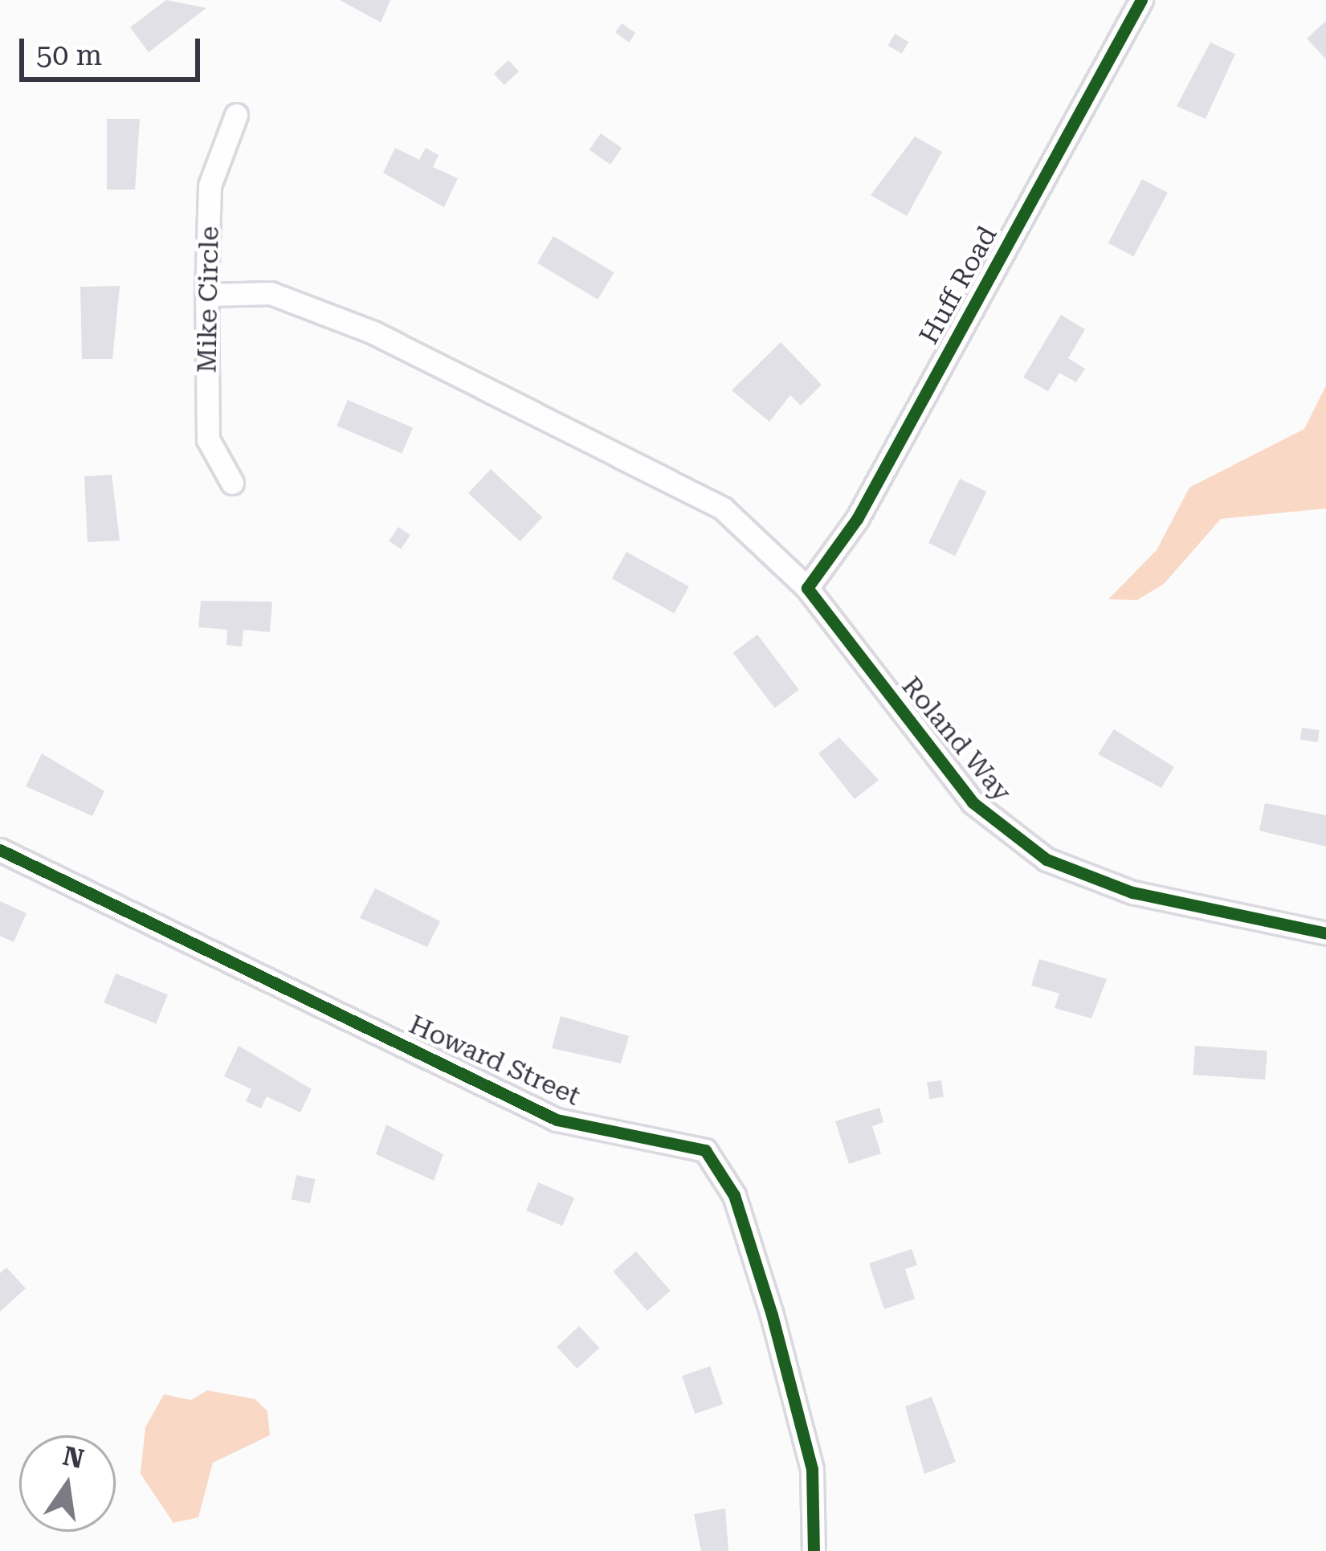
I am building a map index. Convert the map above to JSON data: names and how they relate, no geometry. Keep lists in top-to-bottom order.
{
  "streets": {
    "street": [
      "Huff Road",
      "Mike Circle",
      "Roland Way",
      "Howard Street"
    ]
  },
  "crossings": [
    ["Huff Road", "Roland Way"],
    ["Mike Circle", "Roland Way"]
  ],
  "scale_bar": "50 m",
  "north": "top"
}
